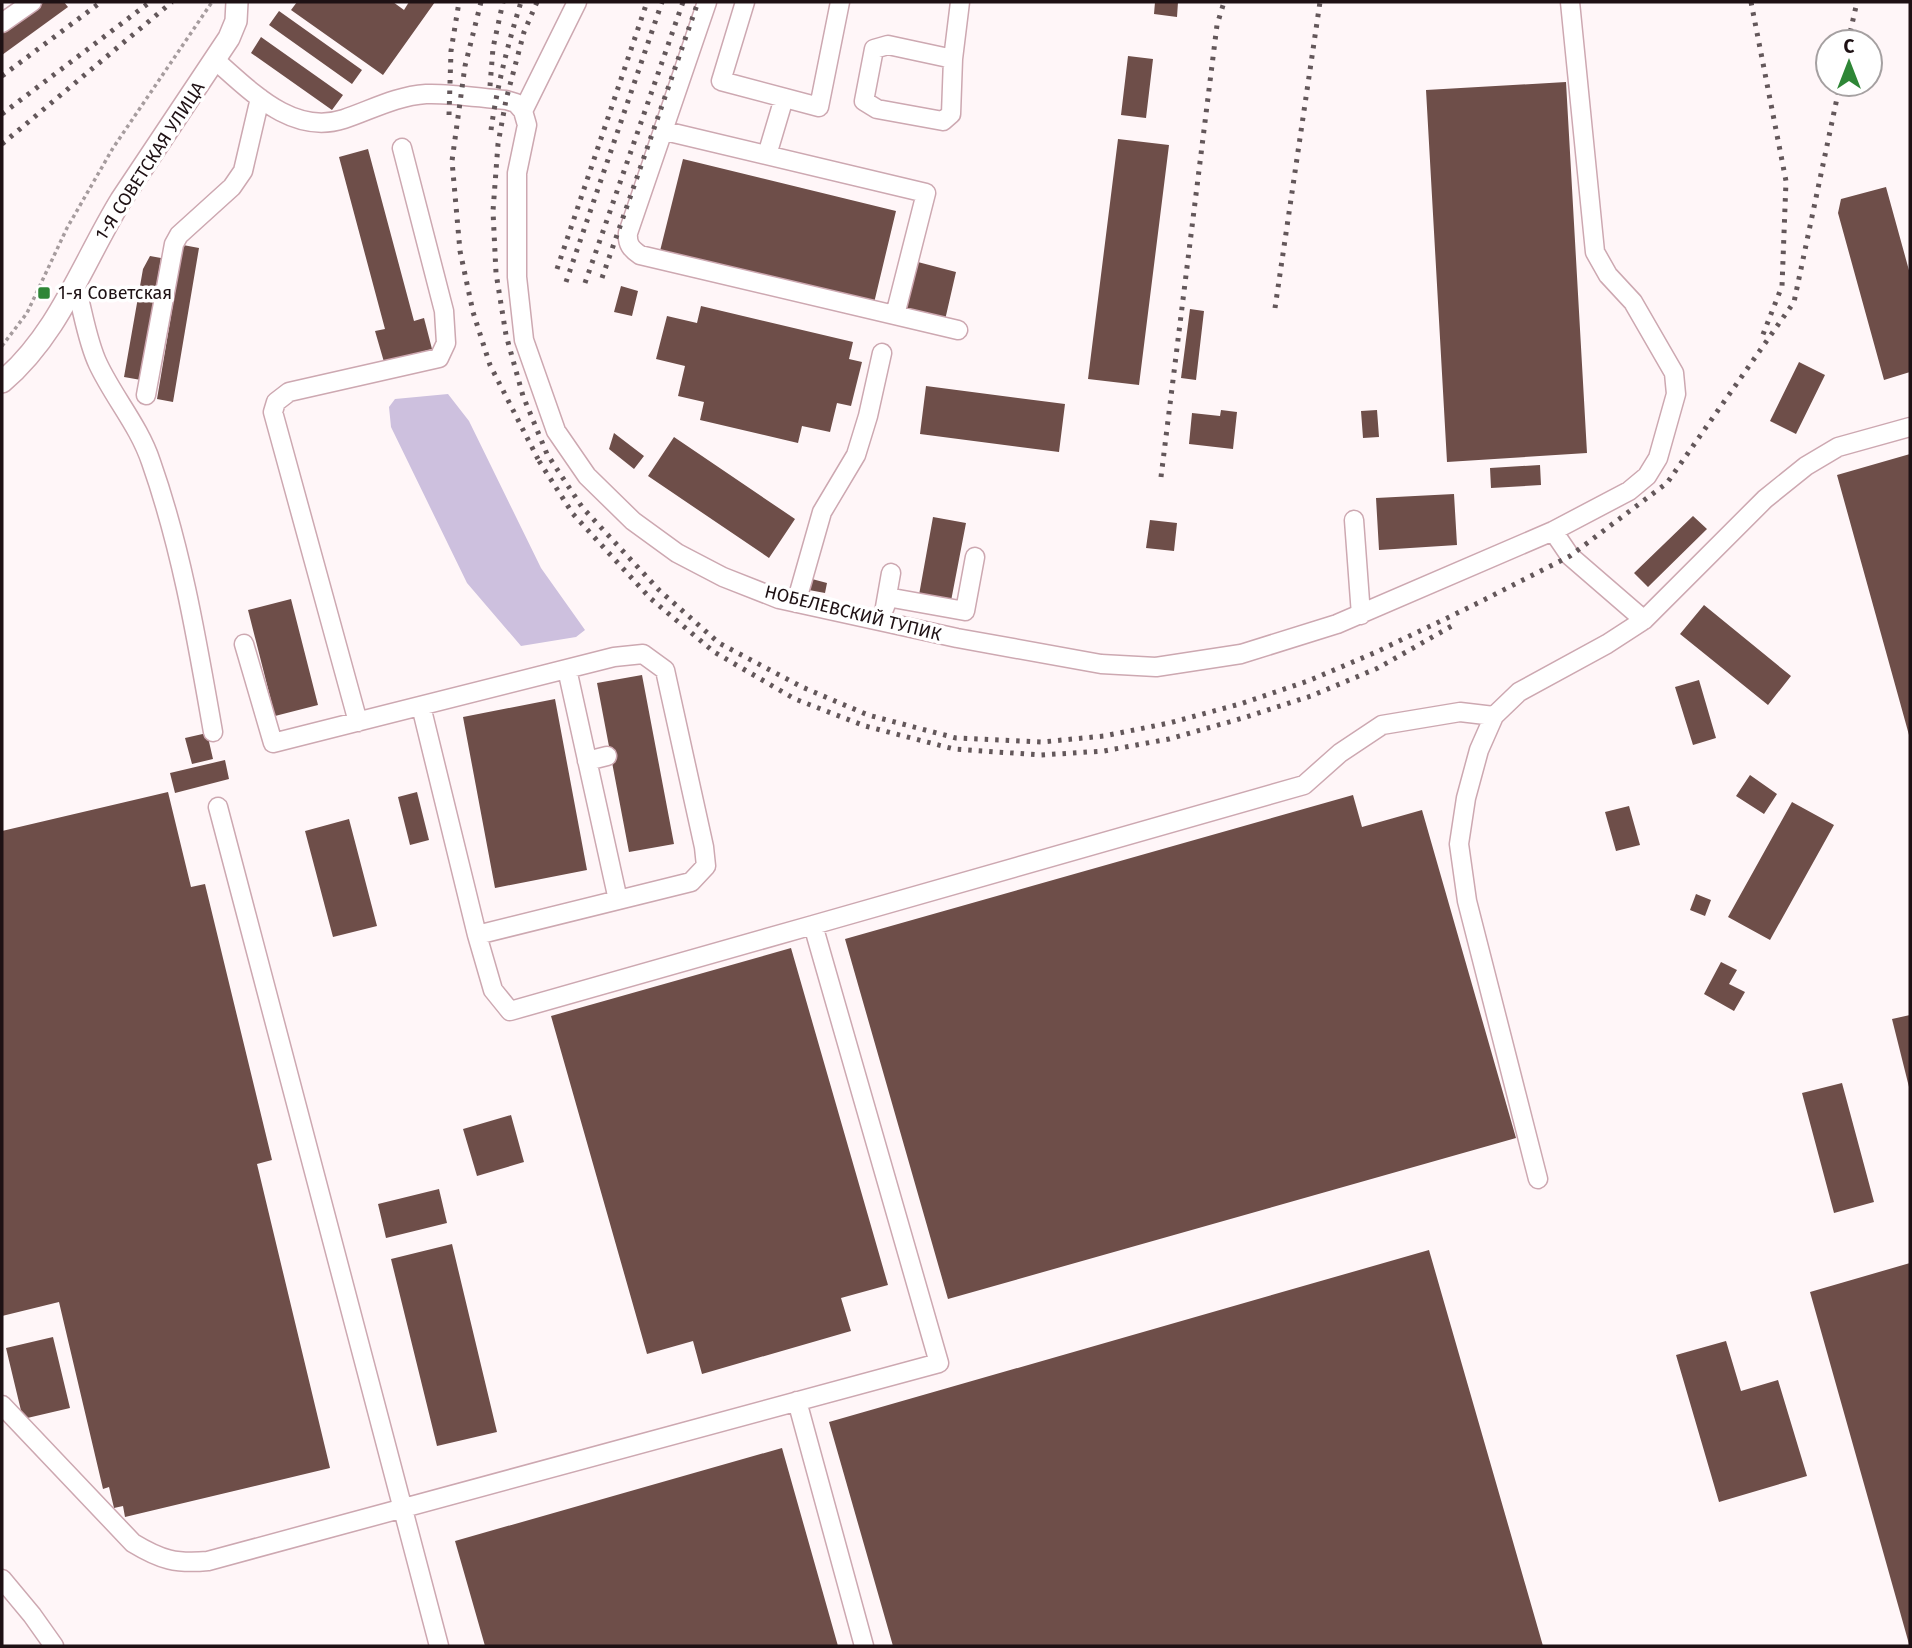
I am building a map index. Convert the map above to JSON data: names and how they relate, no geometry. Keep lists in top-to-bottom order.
{
  "streets": {
    "main road": ["1-Я СОВЕТСКАЯ УЛИЦА"],
    "street": ["НОБЕЛЕВСКИЙ ТУПИК"]
  },
  "places": {
    "transit": ["1-я Советская"]
  },
  "north": "top"
}
